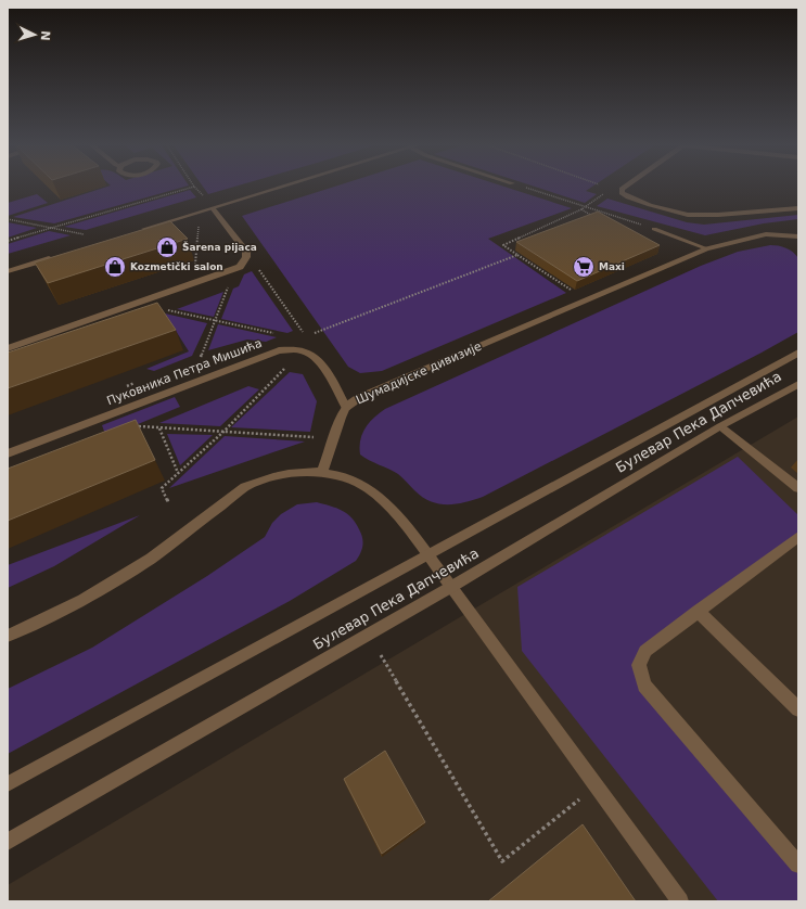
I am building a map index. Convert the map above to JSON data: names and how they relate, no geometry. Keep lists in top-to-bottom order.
{
  "streets": {
    "street": ["Пуковника Петра Мишића", "Шумадијске дивизије", "Булевар Пека Дапчевића"]
  },
  "crossings": [
    ["Пуковника Петра Мишића", "Шумадијске дивизије"]
  ],
  "places": {
    "shop": ["Šarena pijaca", "Kozmetički salon"],
    "supermarket": ["Maxi"]
  },
  "north": "right"
}
